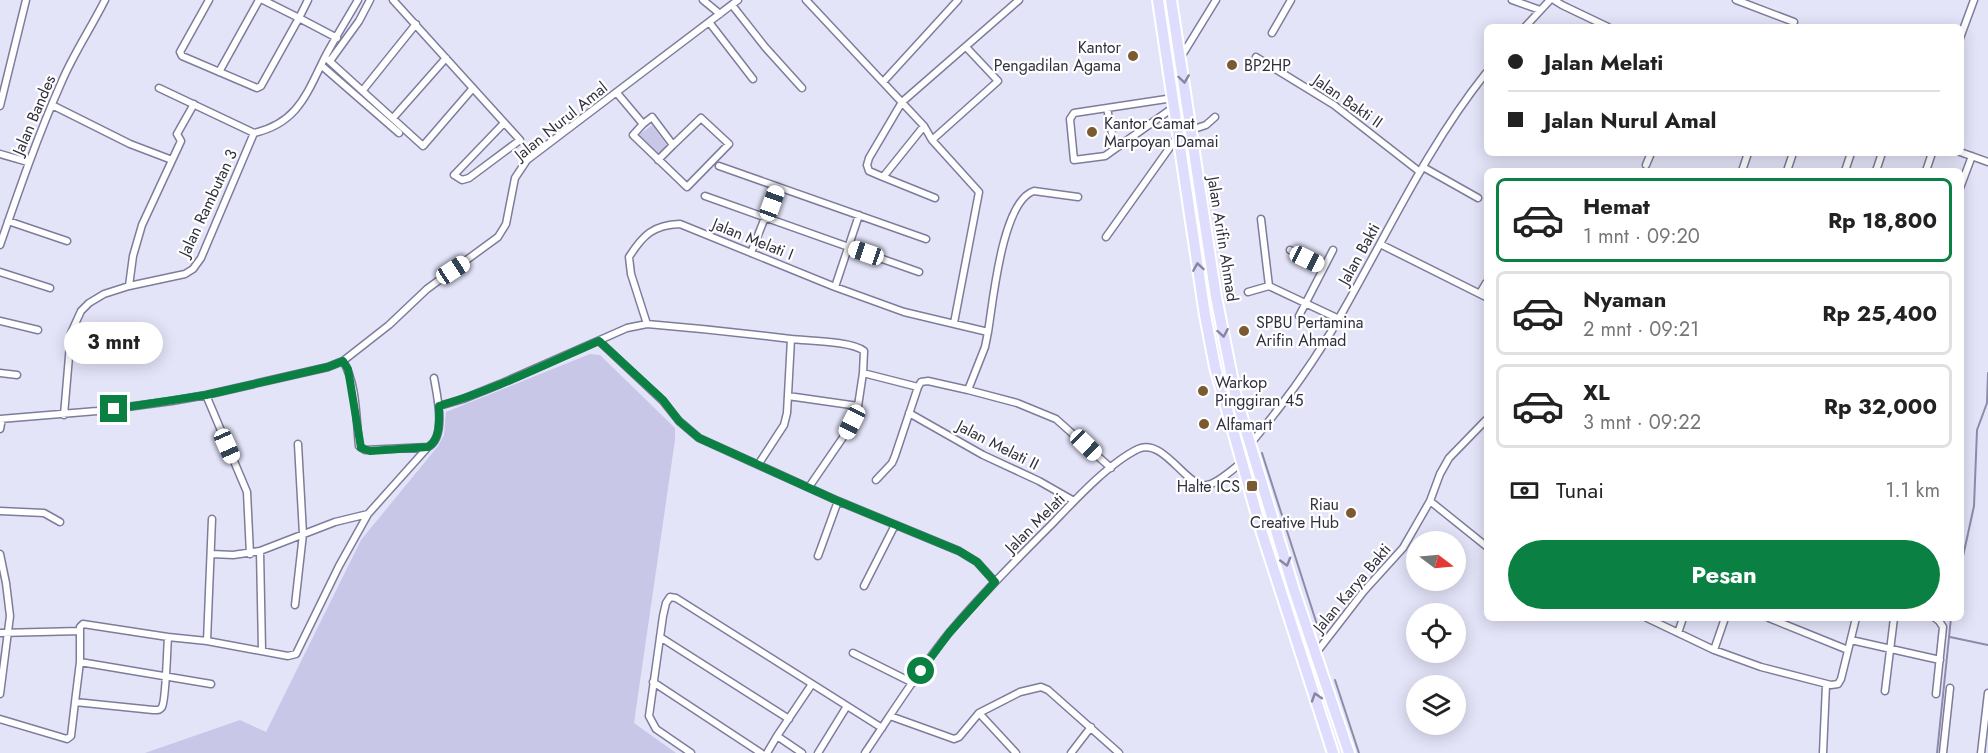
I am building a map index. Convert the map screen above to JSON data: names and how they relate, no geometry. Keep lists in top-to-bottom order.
{
  "streets": {
    "main road": ["Jalan Arifin Ahmad"],
    "street": [
      "Jalan Bakti II",
      "Jalan Bandes",
      "Jalan Nurul Amal",
      "Jalan Rambutan 3",
      "Jalan Melati I",
      "Jalan Bakti",
      "Jalan Melati II",
      "Jalan Melati",
      "Jalan Karya Bakti"
    ]
  },
  "crossings": [
    ["Jalan Bakti II", "Jalan Bakti"],
    ["Jalan Nurul Amal", "Jalan Rambutan 3"],
    ["Jalan Arifin Ahmad", "Jalan Bakti"],
    ["Jalan Arifin Ahmad", "Jalan Melati"],
    ["Jalan Arifin Ahmad", "Jalan Karya Bakti"],
    ["Jalan Melati II", "Jalan Melati"]
  ],
  "places": {
    "other": [
      "Kantor Pengadilan Agama",
      "BP2HP",
      "Kantor Camat Marpoyan Damai",
      "SPBU Pertamina Arifin Ahmad",
      "Warkop Pinggiran 45",
      "Alfamart",
      "Riau Creative Hub"
    ],
    "transit": ["Halte ICS"]
  },
  "north": "right",
  "page": {
    "banner": ["Jalan Melati", "Jalan Nurul Amal"],
    "list": [
      {
        "name": "Hemat",
        "note": "1 mnt · 09:20",
        "value": "Rp 18,800"
      },
      {
        "name": "Nyaman",
        "note": "2 mnt · 09:21",
        "value": "Rp 25,400"
      },
      {
        "name": "XL",
        "note": "3 mnt · 09:22",
        "value": "Rp 32,000"
      }
    ],
    "bubble": "3 mnt",
    "pay": ["Tunai", "1.1 km"],
    "buttons": "Pesan"
  }
}
